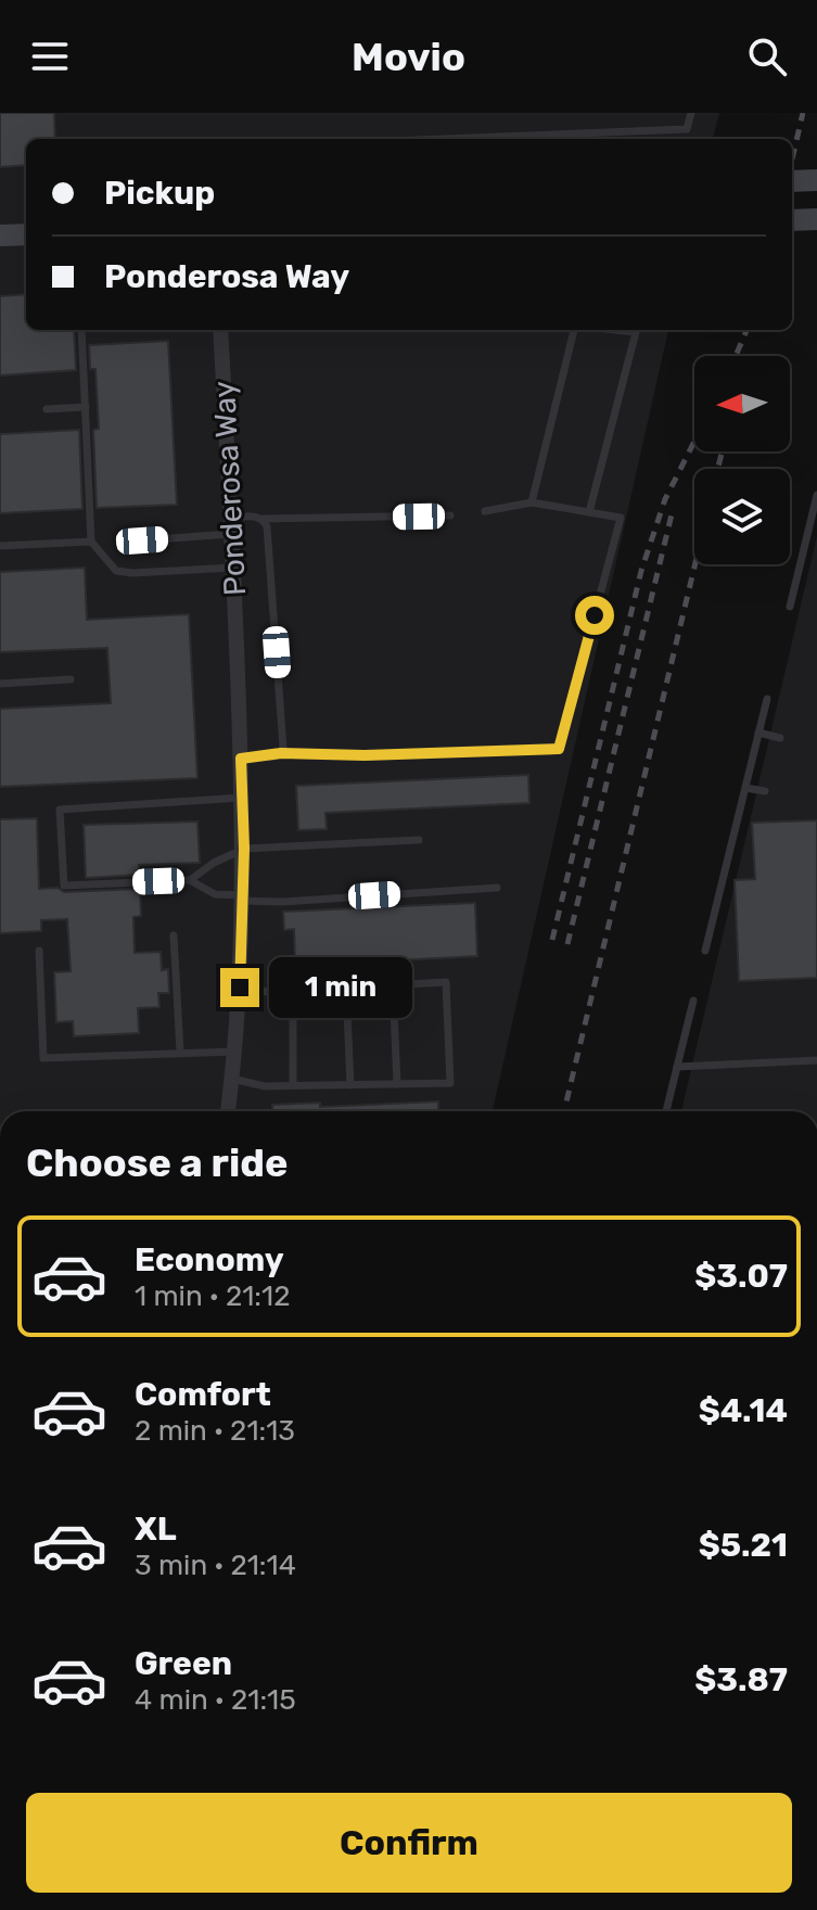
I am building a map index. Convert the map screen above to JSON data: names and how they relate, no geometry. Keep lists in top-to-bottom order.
{
  "streets": {
    "street": ["Ponderosa Way"]
  },
  "north": "left",
  "page": {
    "header": "Movio",
    "banner": ["Pickup", "Ponderosa Way"],
    "bubble": "1 min",
    "heading": "Choose a ride",
    "list": [
      {
        "name": "Economy",
        "note": "1 min · 21:12",
        "value": "$3.07"
      },
      {
        "name": "Comfort",
        "note": "2 min · 21:13",
        "value": "$4.14"
      },
      {
        "name": "XL",
        "note": "3 min · 21:14",
        "value": "$5.21"
      },
      {
        "name": "Green",
        "note": "4 min · 21:15",
        "value": "$3.87"
      }
    ],
    "buttons": "Confirm"
  }
}
